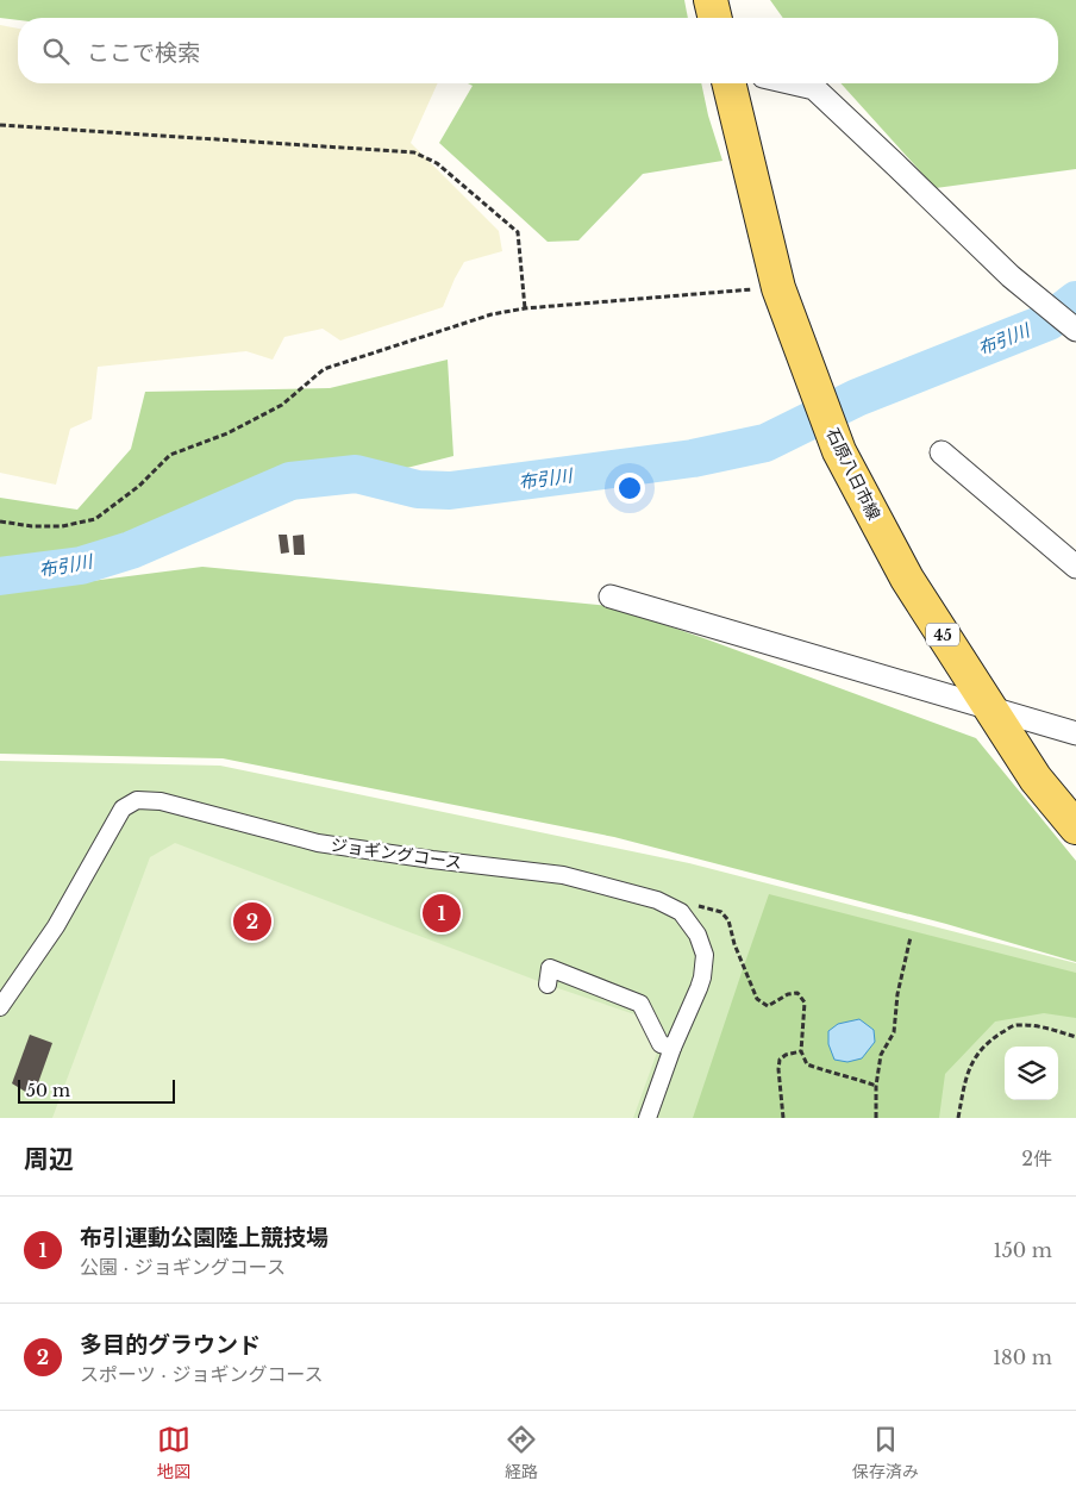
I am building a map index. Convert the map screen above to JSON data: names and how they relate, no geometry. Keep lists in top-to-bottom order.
{
  "streets": {
    "main road": ["石原八日市線", "45"],
    "street": ["ジョギングコース"]
  },
  "water": ["布引川"],
  "scale_bar": "50 m",
  "page": {
    "search": "ここで検索",
    "pins": ["1", "2"],
    "scale": "50 m",
    "heading": ["周辺", "2件"],
    "list": [
      {
        "mark": "1",
        "name": "布引運動公園陸上競技場",
        "note": "公園 · ジョギングコース",
        "value": "150 m"
      },
      {
        "mark": "2",
        "name": "多目的グラウンド",
        "note": "スポーツ · ジョギングコース",
        "value": "180 m"
      }
    ],
    "nav": ["地図", "経路", "保存済み"]
  }
}
